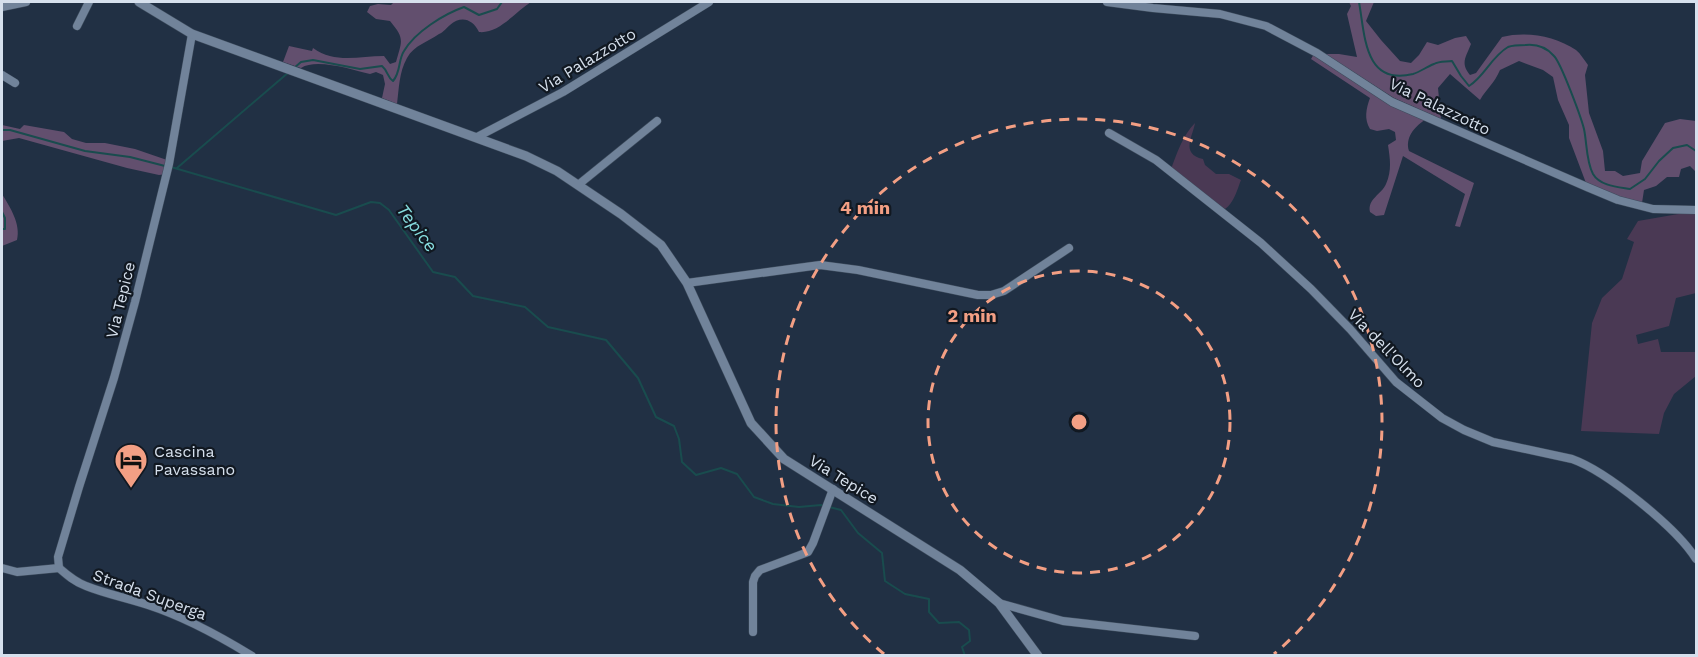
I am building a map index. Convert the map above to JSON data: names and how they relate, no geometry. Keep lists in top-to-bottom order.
{
  "streets": {
    "street": [
      "Via Palazzotto",
      "Via Tepice",
      "Via dell'Olmo",
      "Strada Superga"
    ]
  },
  "crossings": [
    ["Via Palazzotto", "Via Tepice"],
    ["Via Tepice", "Strada Superga"]
  ],
  "water": ["Tepice"],
  "places": {
    "hotel": ["Cascina Pavassano"]
  },
  "rings": ["4 min", "2 min"]
}
